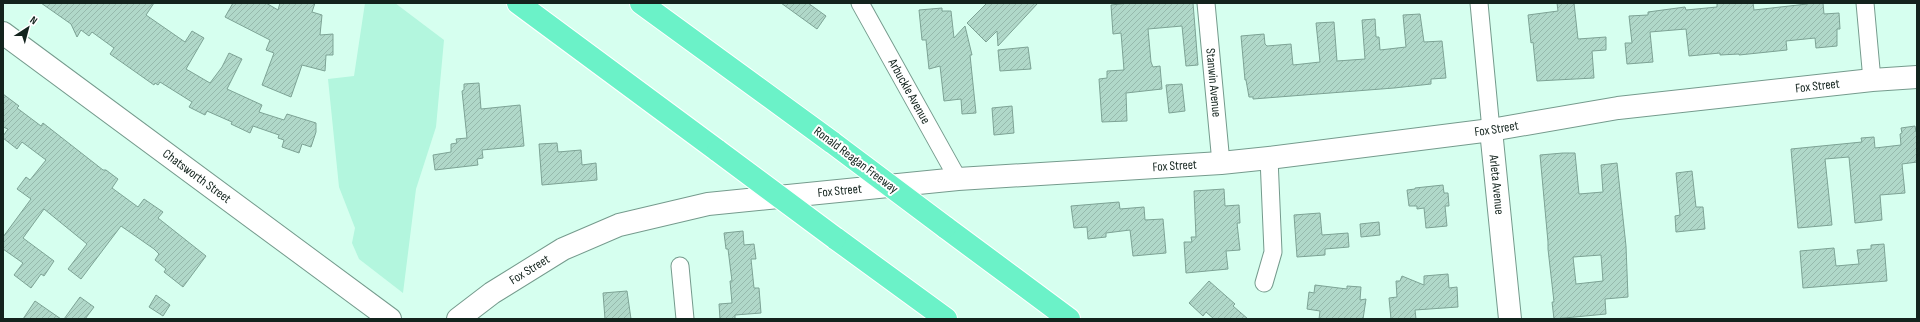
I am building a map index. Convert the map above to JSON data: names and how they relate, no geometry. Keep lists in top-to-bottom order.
{
  "streets": {
    "highway": ["Ronald Reagan Freeway"],
    "main road": ["Fox Street", "Chatsworth Street", "Arleta Avenue"],
    "street": ["Stanwin Avenue", "Arbuckle Avenue"]
  },
  "crossings": [
    ["Stanwin Avenue", "Fox Street"],
    ["Fox Street", "Arbuckle Avenue"],
    ["Fox Street", "Arleta Avenue"]
  ],
  "north": "top right"
}
